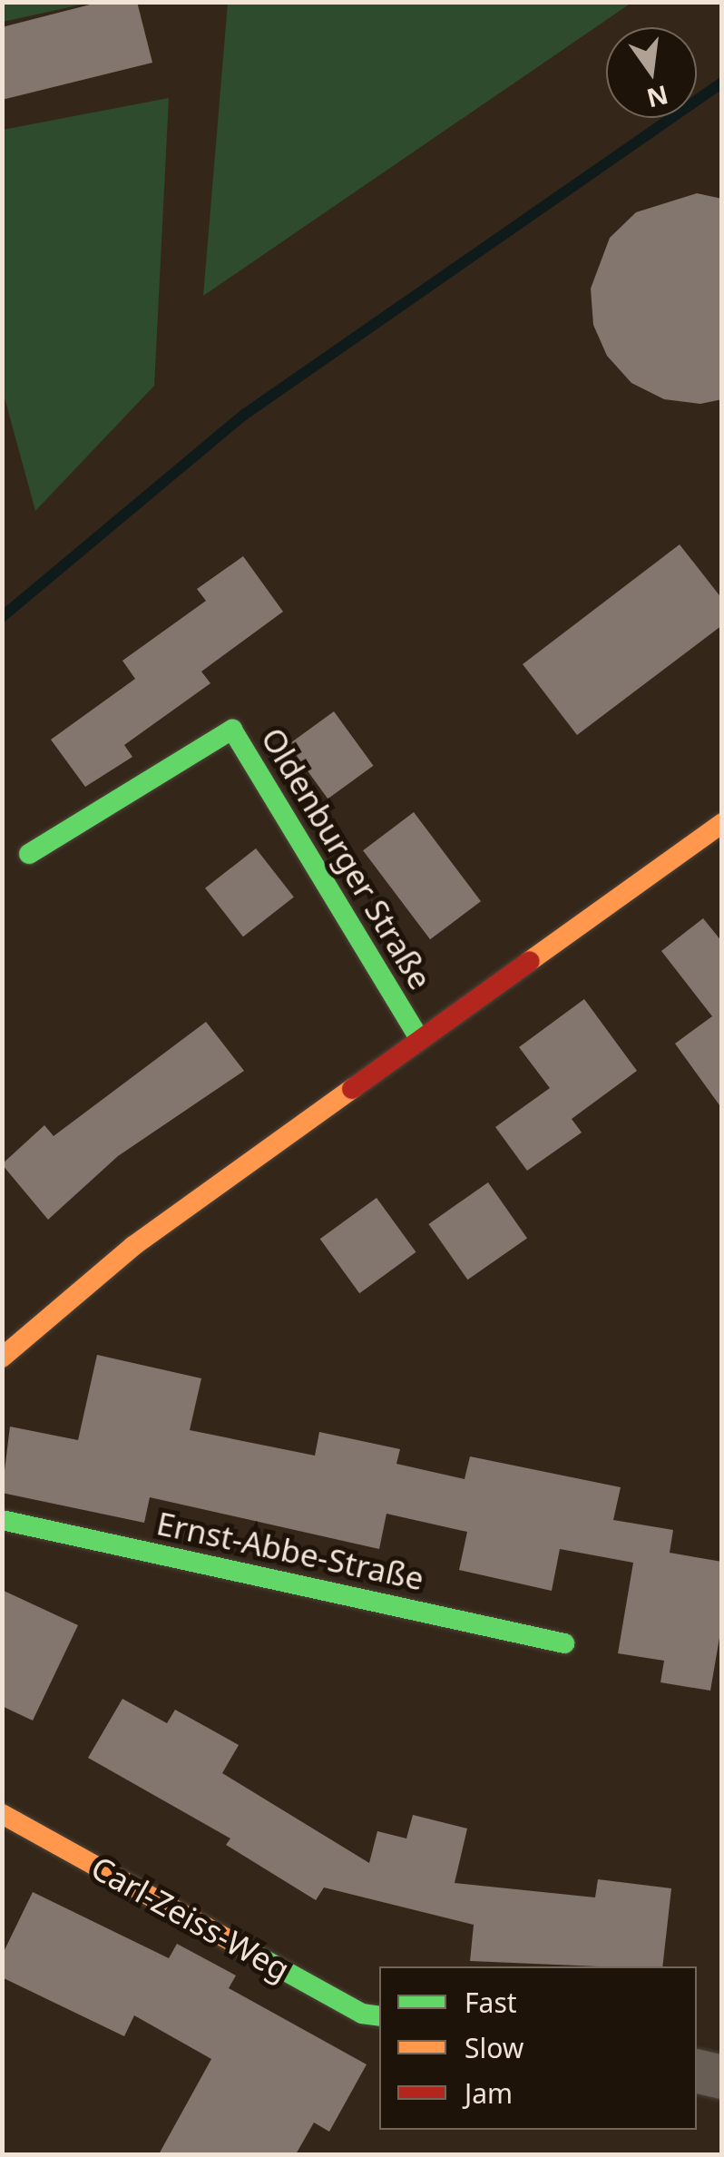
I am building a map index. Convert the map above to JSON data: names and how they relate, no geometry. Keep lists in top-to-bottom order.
{
  "streets": {
    "street": ["Oldenburger Straße", "Ernst-Abbe-Straße", "Carl-Zeiss-Weg"]
  },
  "legend": ["Fast", "Slow", "Jam"],
  "north": "bottom"
}
